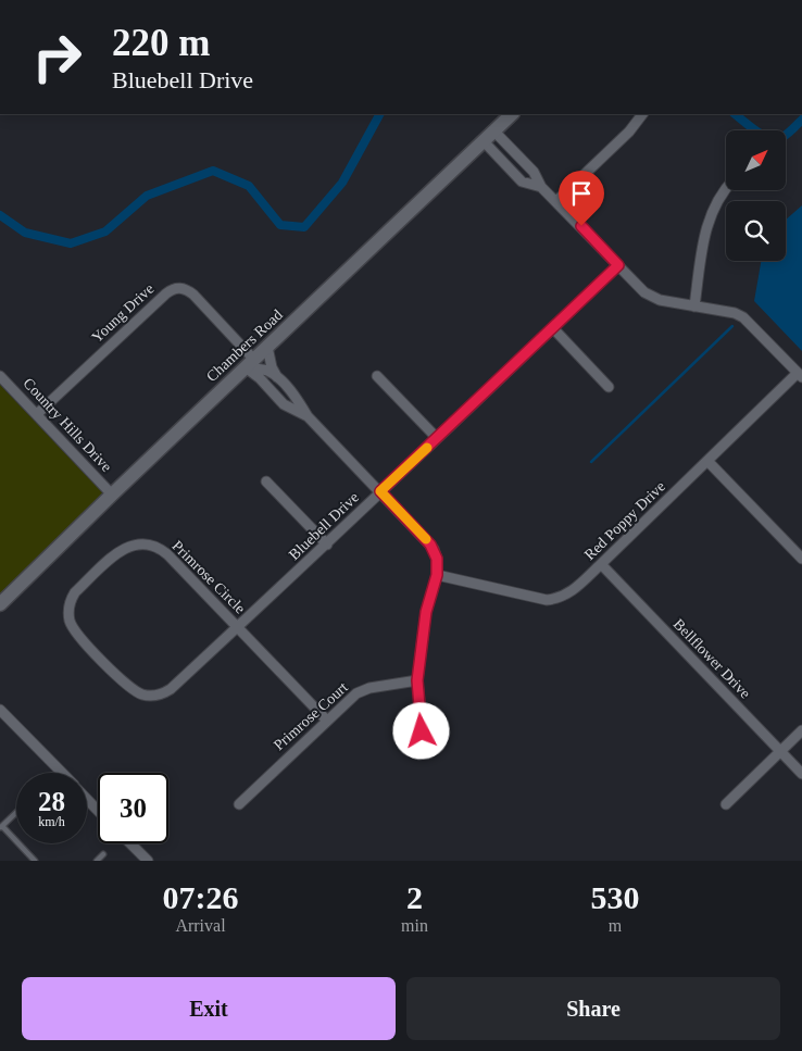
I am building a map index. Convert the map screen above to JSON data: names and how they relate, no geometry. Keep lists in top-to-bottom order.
{
  "streets": {
    "street": [
      "Young Drive",
      "Chambers Road",
      "Country Hills Drive",
      "Red Poppy Drive",
      "Bluebell Drive",
      "Primrose Circle",
      "Bellflower Drive",
      "Primrose Court"
    ]
  },
  "crossings": [
    ["Young Drive", "Chambers Road"],
    ["Young Drive", "Country Hills Drive"],
    ["Chambers Road", "Country Hills Drive"],
    ["Red Poppy Drive", "Bellflower Drive"],
    ["Bluebell Drive", "Primrose Circle"],
    ["Primrose Circle", "Primrose Court"]
  ],
  "north": "top right",
  "page": {
    "turn": ["220 m", "Bluebell Drive"],
    "speed": "28 km/h",
    "limit": "30",
    "eta": [
      "07:26",
      "Arrival",
      "2",
      "min",
      "530",
      "m"
    ],
    "buttons": ["Exit", "Share"]
  }
}
